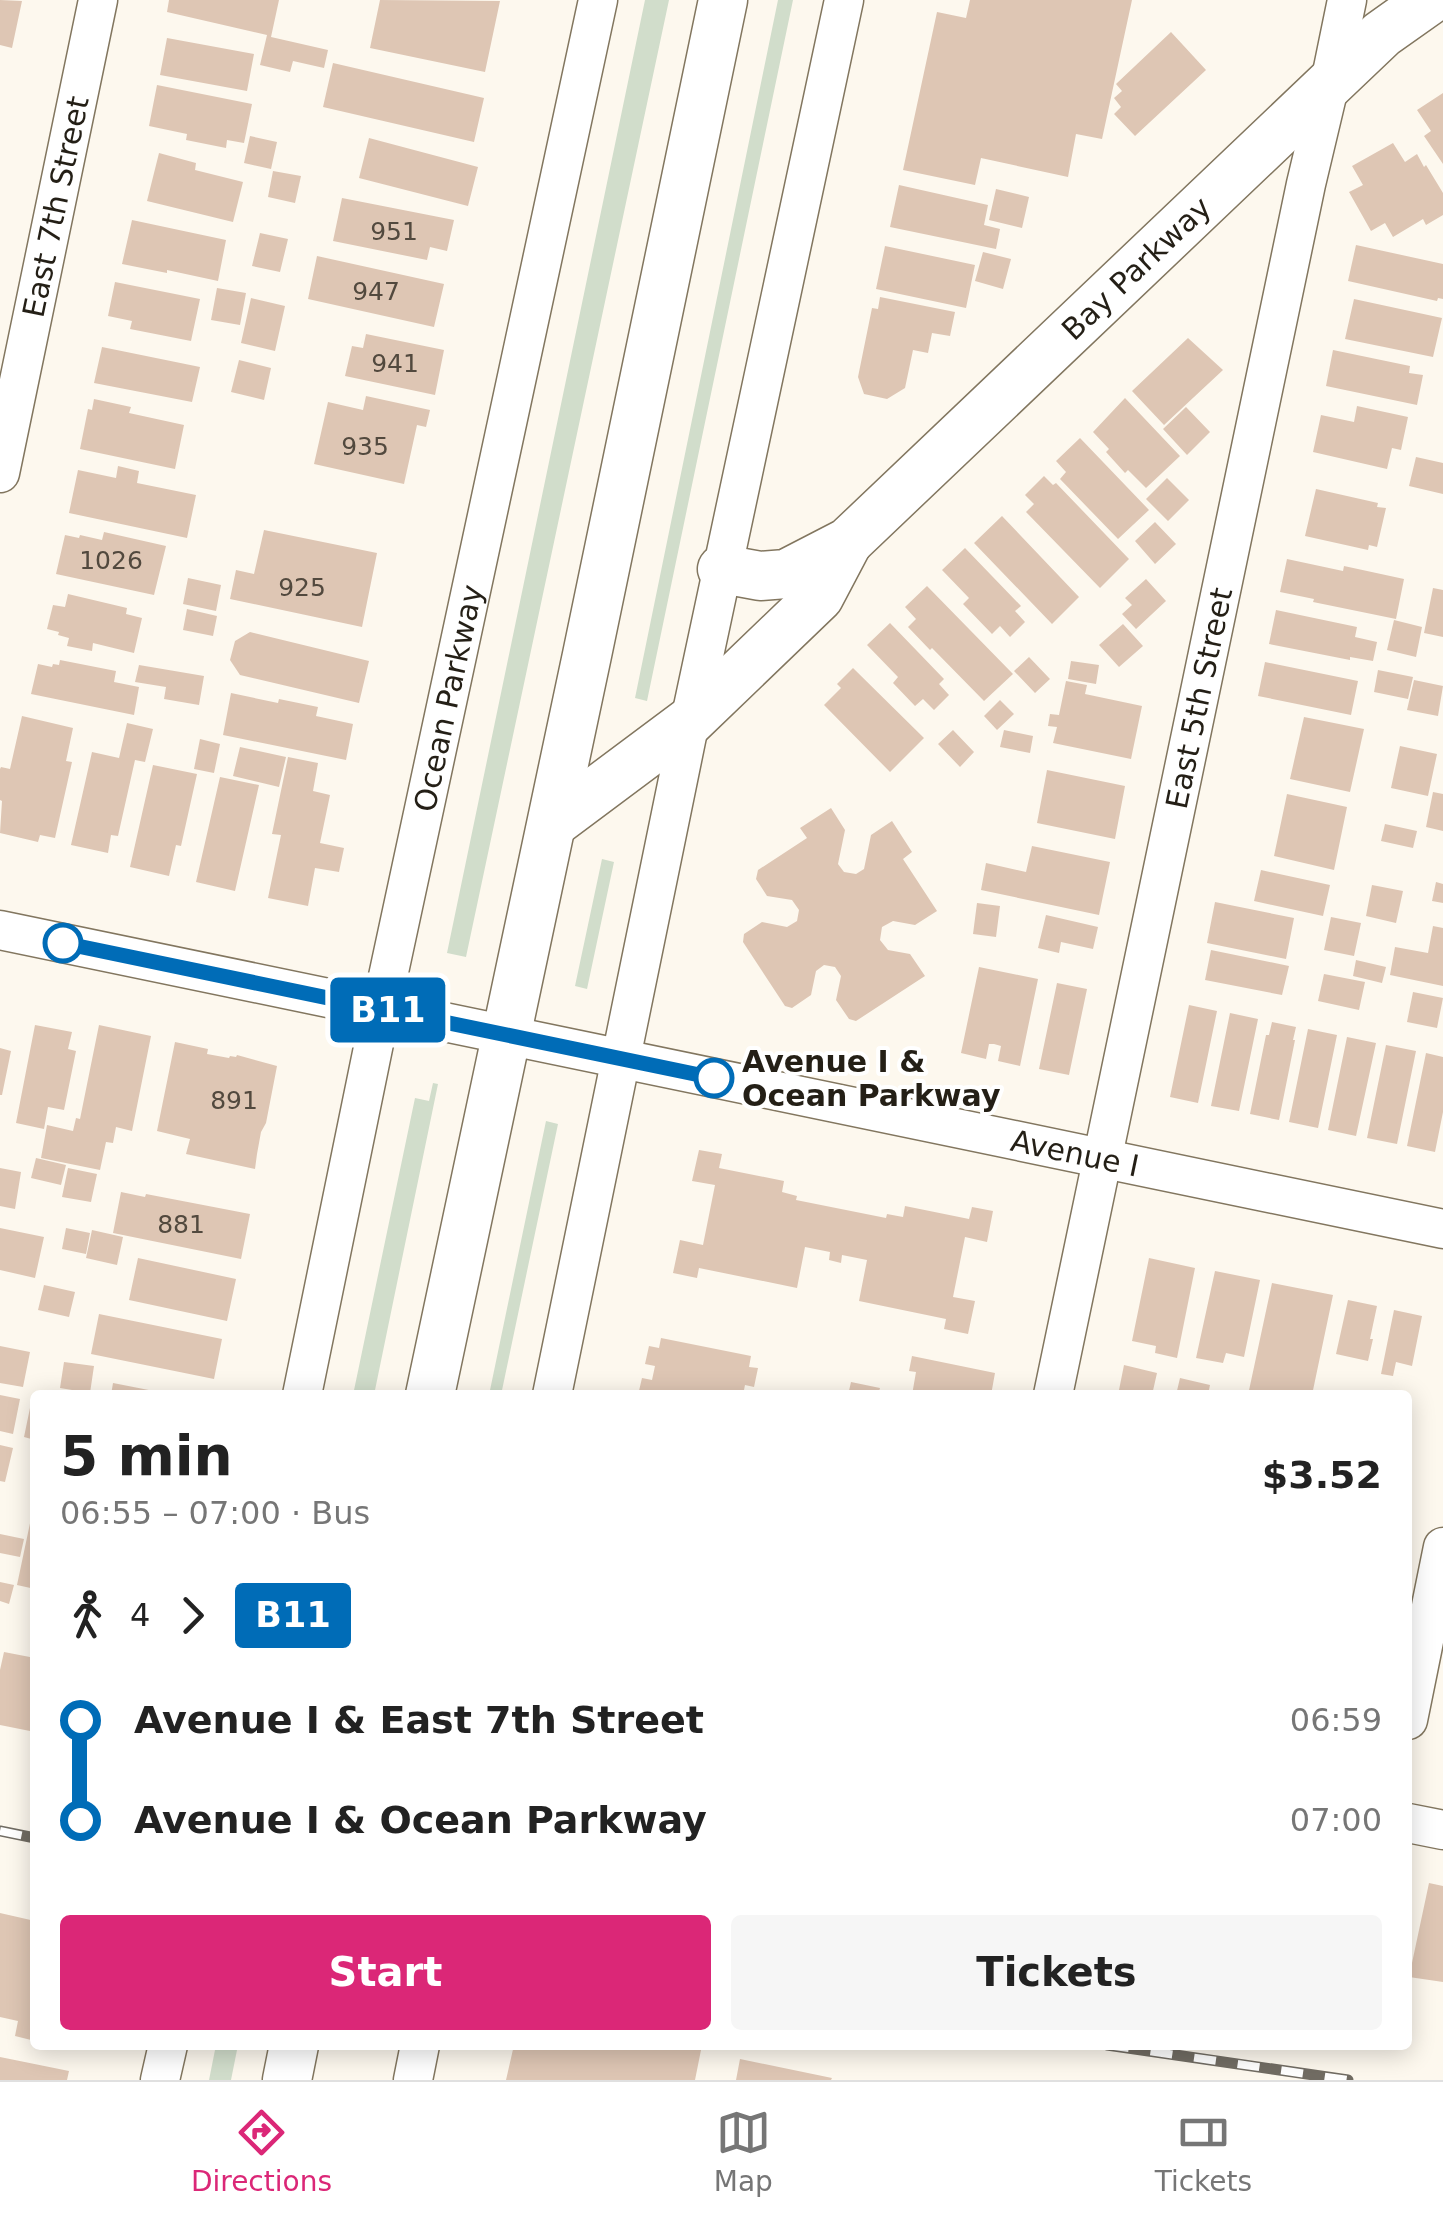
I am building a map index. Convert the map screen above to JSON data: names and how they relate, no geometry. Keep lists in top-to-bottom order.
{
  "streets": {
    "main road": ["Bay Parkway"],
    "street": [
      "East 7th Street",
      "Ocean Parkway",
      "East 5th Street",
      "Avenue I"
    ]
  },
  "crossings": [
    ["Bay Parkway", "East 5th Street"],
    ["Ocean Parkway", "Avenue I"],
    ["East 5th Street", "Avenue I"]
  ],
  "places": ["Avenue I & Ocean Parkway"],
  "lines": ["bus line B11"],
  "house_numbers": [
    "951",
    "947",
    "941",
    "935",
    "1026",
    "925",
    "891",
    "881"
  ],
  "page": {
    "on_map": "B11",
    "heading": ["5 min", "06:55 – 07:00 · Bus", "$3.52"],
    "legs": ["4", "B11"],
    "list": [
      {
        "name": "Avenue I & East 7th Street",
        "value": "06:59"
      },
      {
        "name": "Avenue I & Ocean Parkway",
        "value": "07:00"
      }
    ],
    "buttons": ["Start", "Tickets"],
    "tabs": ["Directions", "Map", "Tickets"]
  }
}
